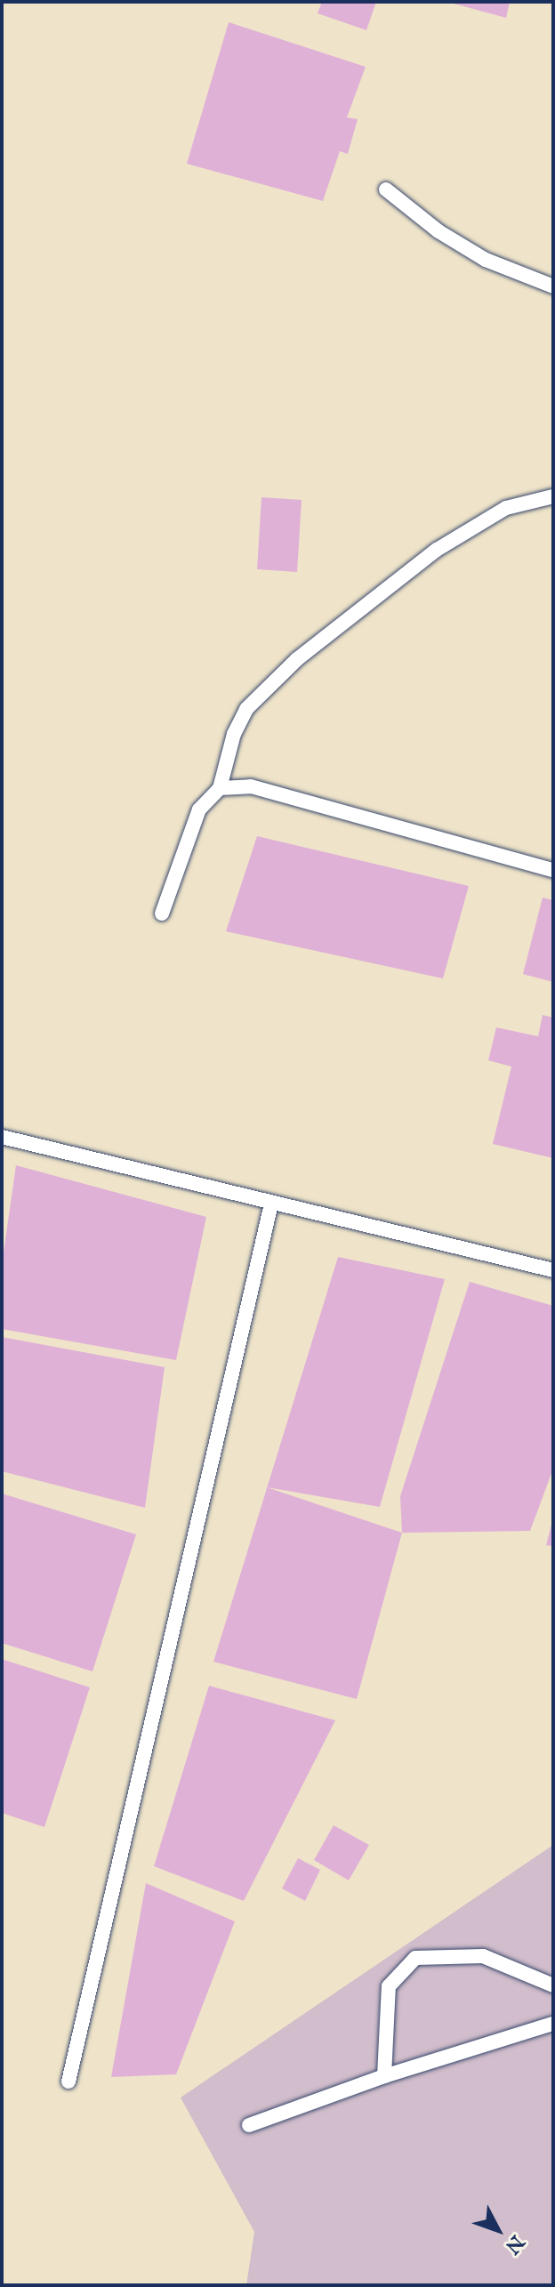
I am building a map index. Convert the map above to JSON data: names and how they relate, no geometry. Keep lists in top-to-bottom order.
{
  "north": "bottom right"
}
